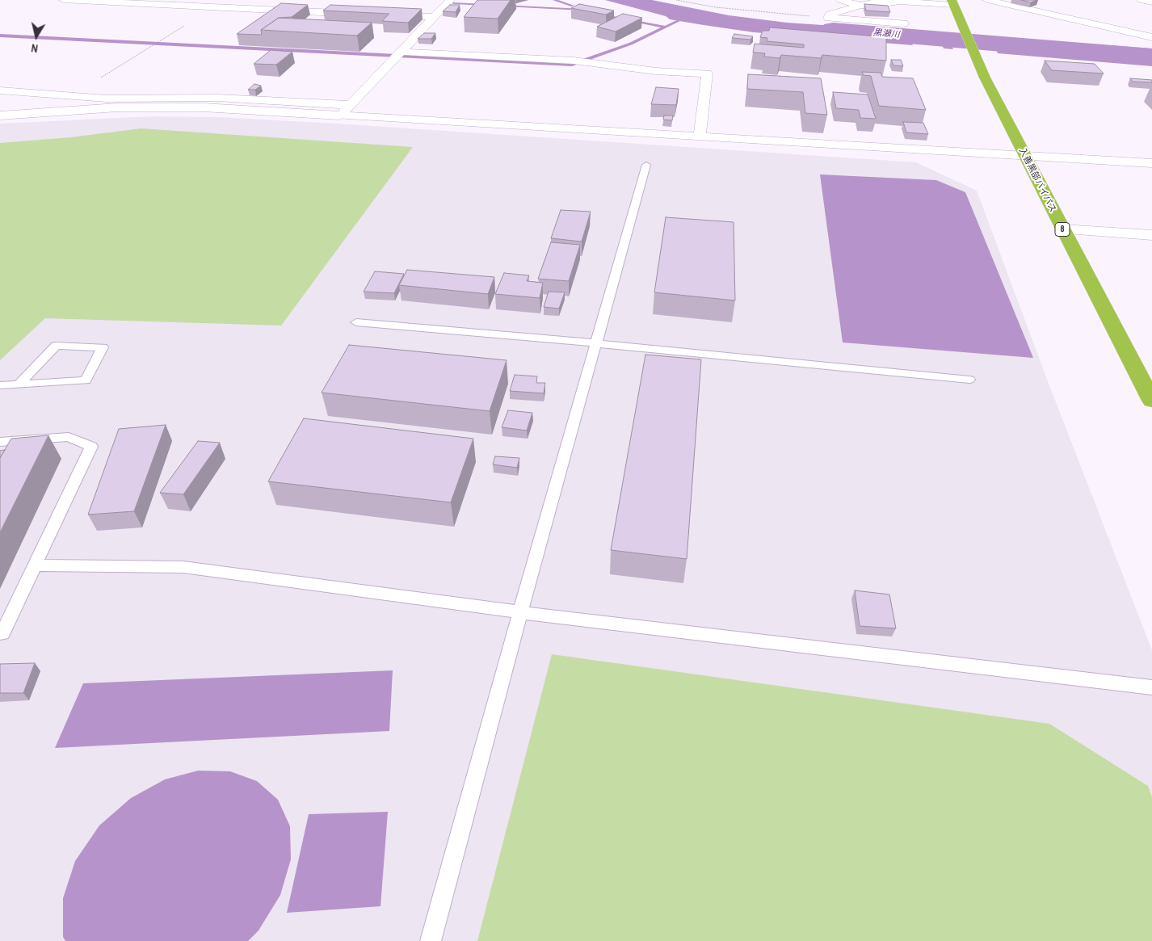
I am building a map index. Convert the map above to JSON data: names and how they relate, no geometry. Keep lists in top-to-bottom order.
{
  "streets": {
    "highway": ["入善黒部バイパス", "8"]
  },
  "water": ["黒瀬川"],
  "north": "bottom"
}
